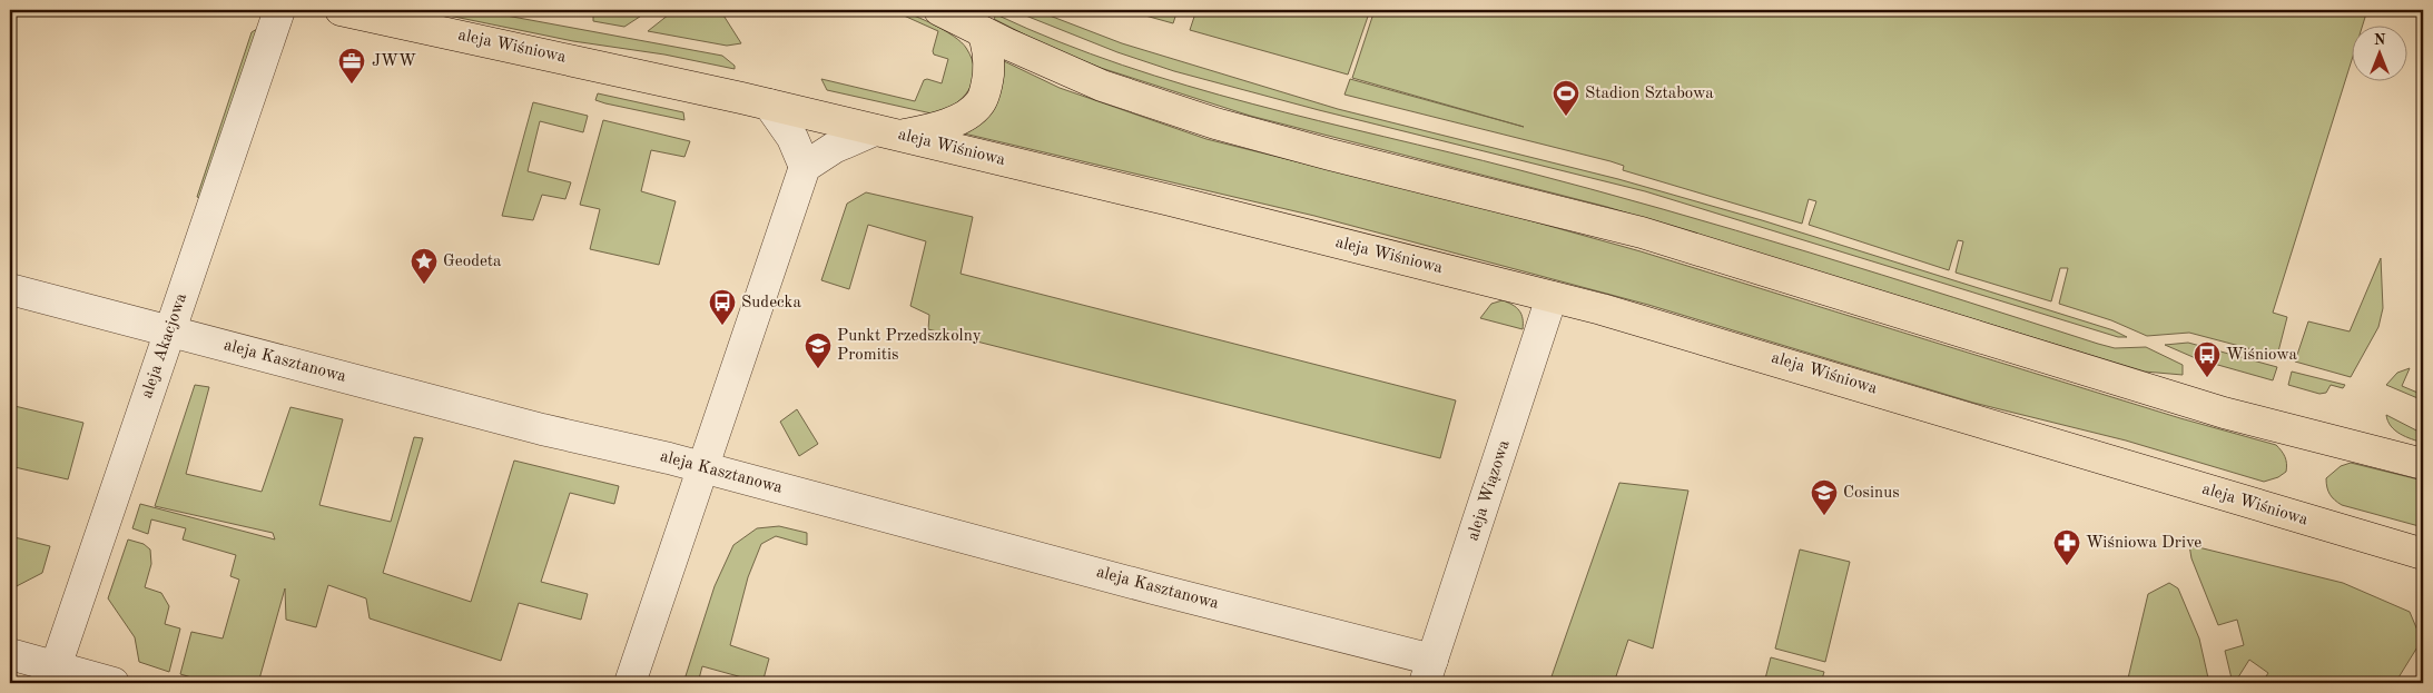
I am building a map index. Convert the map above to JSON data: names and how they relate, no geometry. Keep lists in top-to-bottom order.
{
  "streets": {
    "main road": ["aleja Wiśniowa"],
    "street": ["aleja Akacjowa", "aleja Kasztanowa", "aleja Wiązowa"]
  },
  "crossings": [
    ["aleja Wiśniowa", "aleja Wiązowa"],
    ["aleja Akacjowa", "aleja Kasztanowa"],
    ["aleja Kasztanowa", "aleja Wiązowa"]
  ],
  "places": {
    "office": ["JWW"],
    "sports": ["Stadion Sztabowa"],
    "place": ["Geodeta"],
    "bus stop": ["Sudecka", "Wiśniowa"],
    "school or university": ["Punkt Przedszkolny Promitis", "Cosinus"],
    "pharmacy": ["Wiśniowa Drive"]
  },
  "north": "top"
}
